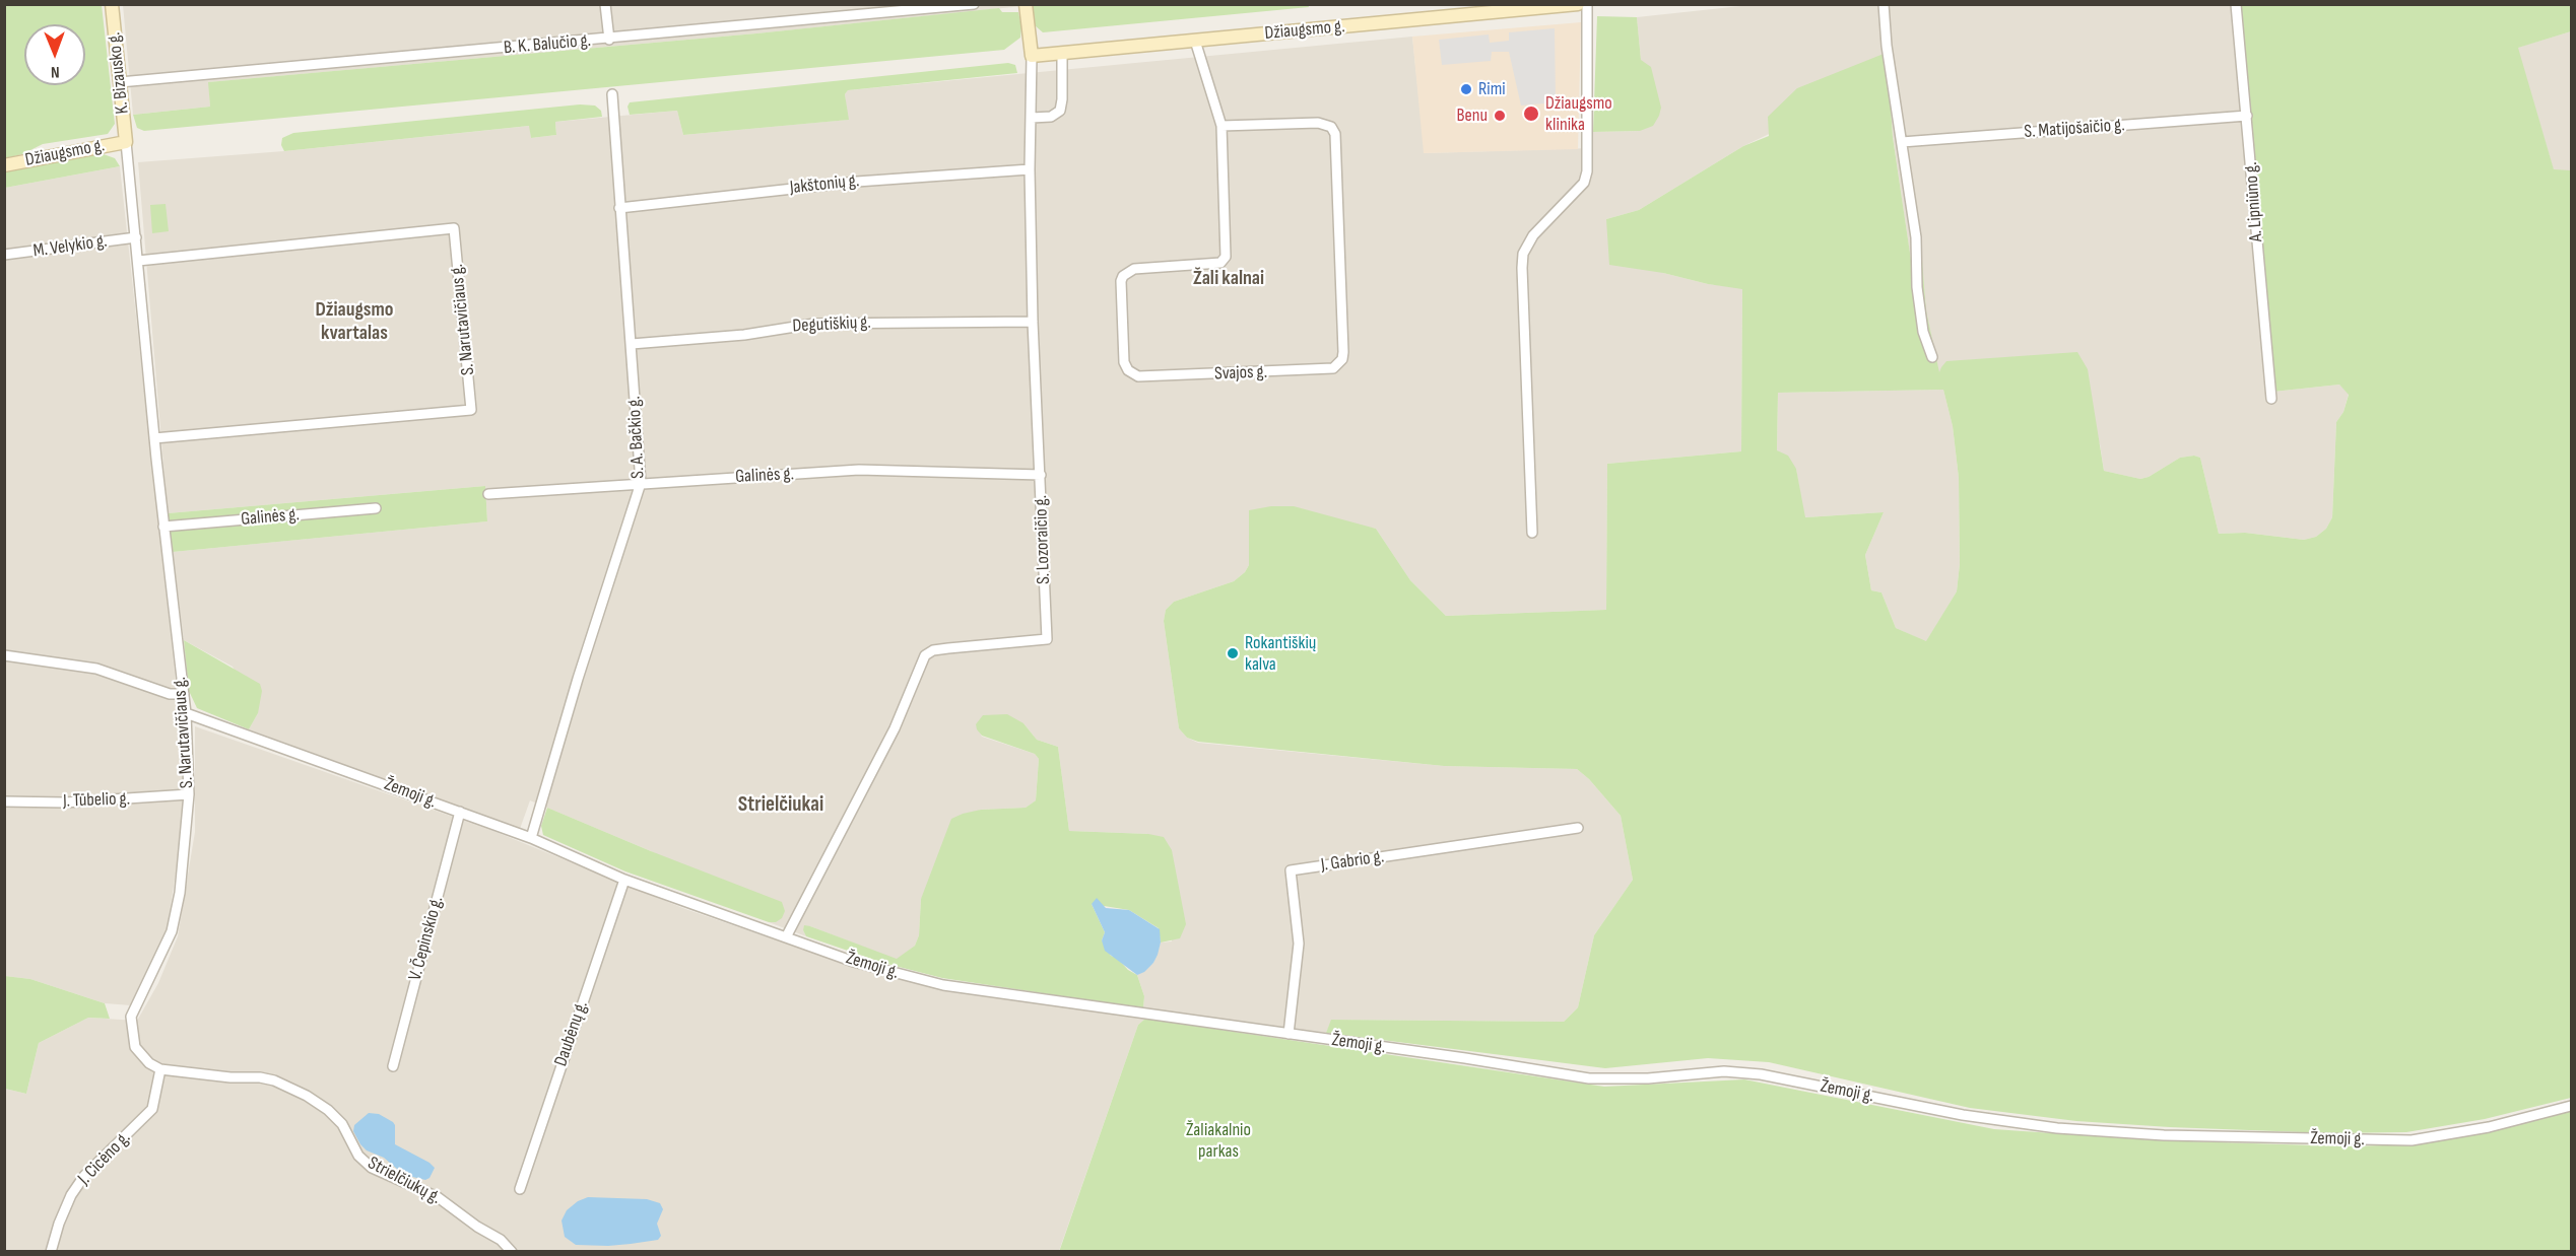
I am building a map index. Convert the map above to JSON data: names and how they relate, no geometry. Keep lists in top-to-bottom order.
{
  "streets": {
    "street": [
      "Džiaugsmo g.",
      "B. K. Balučio g.",
      "K. Bizausko g.",
      "S. Matijošaičio g.",
      "Jakštonių g.",
      "A. Lipniūno g.",
      "M. Velykio g.",
      "S. Narutavičiaus g.",
      "Degutiškių g.",
      "Svajos g.",
      "S. A. Bačkio g.",
      "Galinės g.",
      "S. Lozoraičio g.",
      "Žemoji g.",
      "J. Tūbelio g.",
      "J. Gabrio g.",
      "V. Čepinskio g.",
      "Daubėnų g.",
      "J. Cicėno g.",
      "Strielčiukų g."
    ]
  },
  "crossings": [
    ["Džiaugsmo g.", "K. Bizausko g."],
    ["Džiaugsmo g.", "S. Narutavičiaus g."],
    ["Džiaugsmo g.", "Svajos g."],
    ["Džiaugsmo g.", "S. Lozoraičio g."],
    ["B. K. Balučio g.", "K. Bizausko g."],
    ["K. Bizausko g.", "S. Narutavičiaus g."],
    ["S. Matijošaičio g.", "A. Lipniūno g."],
    ["Jakštonių g.", "S. A. Bačkio g."],
    ["Jakštonių g.", "S. Lozoraičio g."],
    ["M. Velykio g.", "S. Narutavičiaus g."],
    ["S. Narutavičiaus g.", "Galinės g."],
    ["S. Narutavičiaus g.", "Žemoji g."],
    ["S. Narutavičiaus g.", "J. Tūbelio g."],
    ["S. Narutavičiaus g.", "J. Cicėno g."],
    ["S. Narutavičiaus g.", "Strielčiukų g."],
    ["Degutiškių g.", "S. A. Bačkio g."],
    ["Degutiškių g.", "S. Lozoraičio g."],
    ["S. A. Bačkio g.", "Galinės g."],
    ["S. A. Bačkio g.", "Žemoji g."],
    ["Galinės g.", "S. Lozoraičio g."],
    ["S. Lozoraičio g.", "Žemoji g."],
    ["Žemoji g.", "J. Gabrio g."],
    ["Žemoji g.", "V. Čepinskio g."],
    ["Žemoji g.", "Daubėnų g."],
    ["J. Cicėno g.", "Strielčiukų g."]
  ],
  "districts": ["Žali kalnai", "Džiaugsmo kvartalas", "Strielčiukai"],
  "parks": ["Žaliakalnio parkas"],
  "places": [
    "Rimi",
    "Džiaugsmo klinika",
    "Benu",
    "Rokantiškių kalva"
  ],
  "north": "bottom"
}
